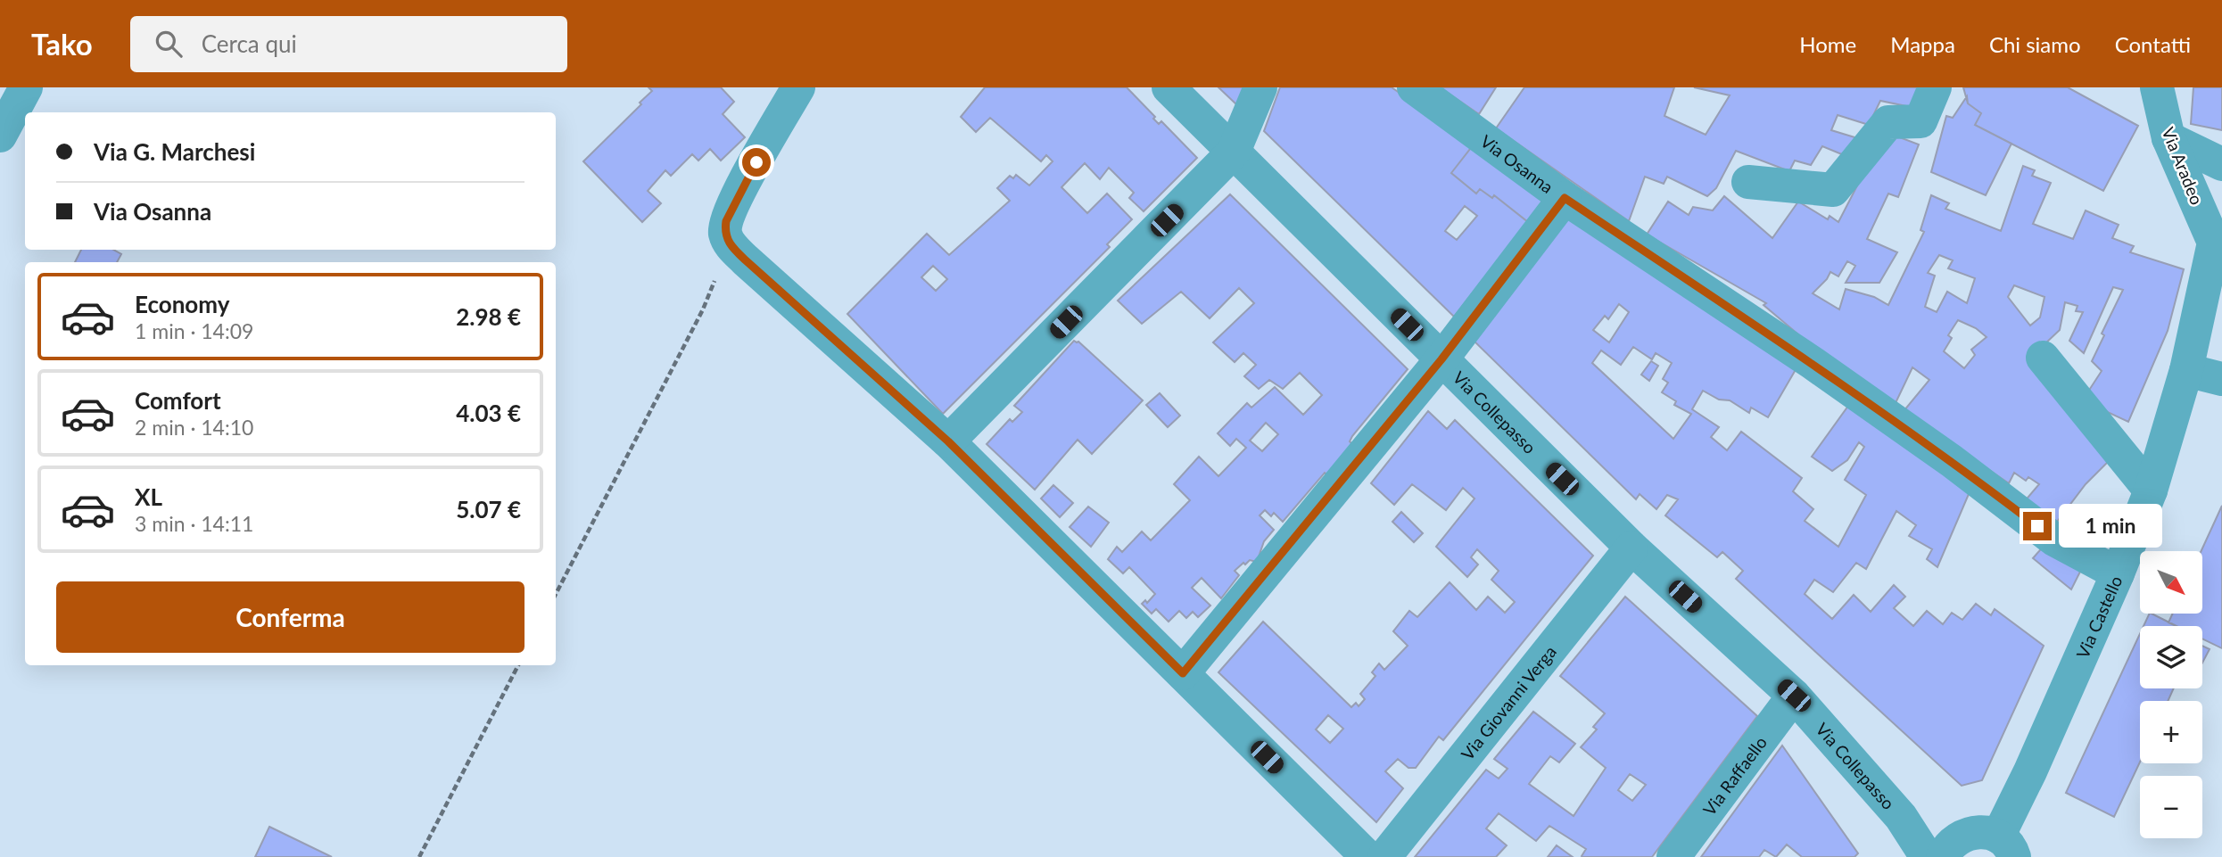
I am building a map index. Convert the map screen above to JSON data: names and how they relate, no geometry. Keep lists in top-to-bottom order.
{
  "streets": {
    "street": [
      "Via Osanna",
      "Via Aradeo",
      "Via Collepasso",
      "Via Castello",
      "Via Giovanni Verga",
      "Via Raffaello"
    ]
  },
  "crossings": [
    ["Via Osanna", "Via Castello"],
    ["Via Aradeo", "Via Castello"],
    ["Via Collepasso", "Via Castello"],
    ["Via Collepasso", "Via Giovanni Verga"],
    ["Via Collepasso", "Via Raffaello"]
  ],
  "north": "bottom right",
  "page": {
    "header": "Tako",
    "search": "Cerca qui",
    "nav": [
      "Home",
      "Mappa",
      "Chi siamo",
      "Contatti"
    ],
    "banner": ["Via G. Marchesi", "Via Osanna"],
    "list": [
      {
        "name": "Economy",
        "note": "1 min · 14:09",
        "value": "2.98 €"
      },
      {
        "name": "Comfort",
        "note": "2 min · 14:10",
        "value": "4.03 €"
      },
      {
        "name": "XL",
        "note": "3 min · 14:11",
        "value": "5.07 €"
      }
    ],
    "bubble": "1 min",
    "map_buttons": ["+", "−"],
    "buttons": "Conferma"
  }
}
